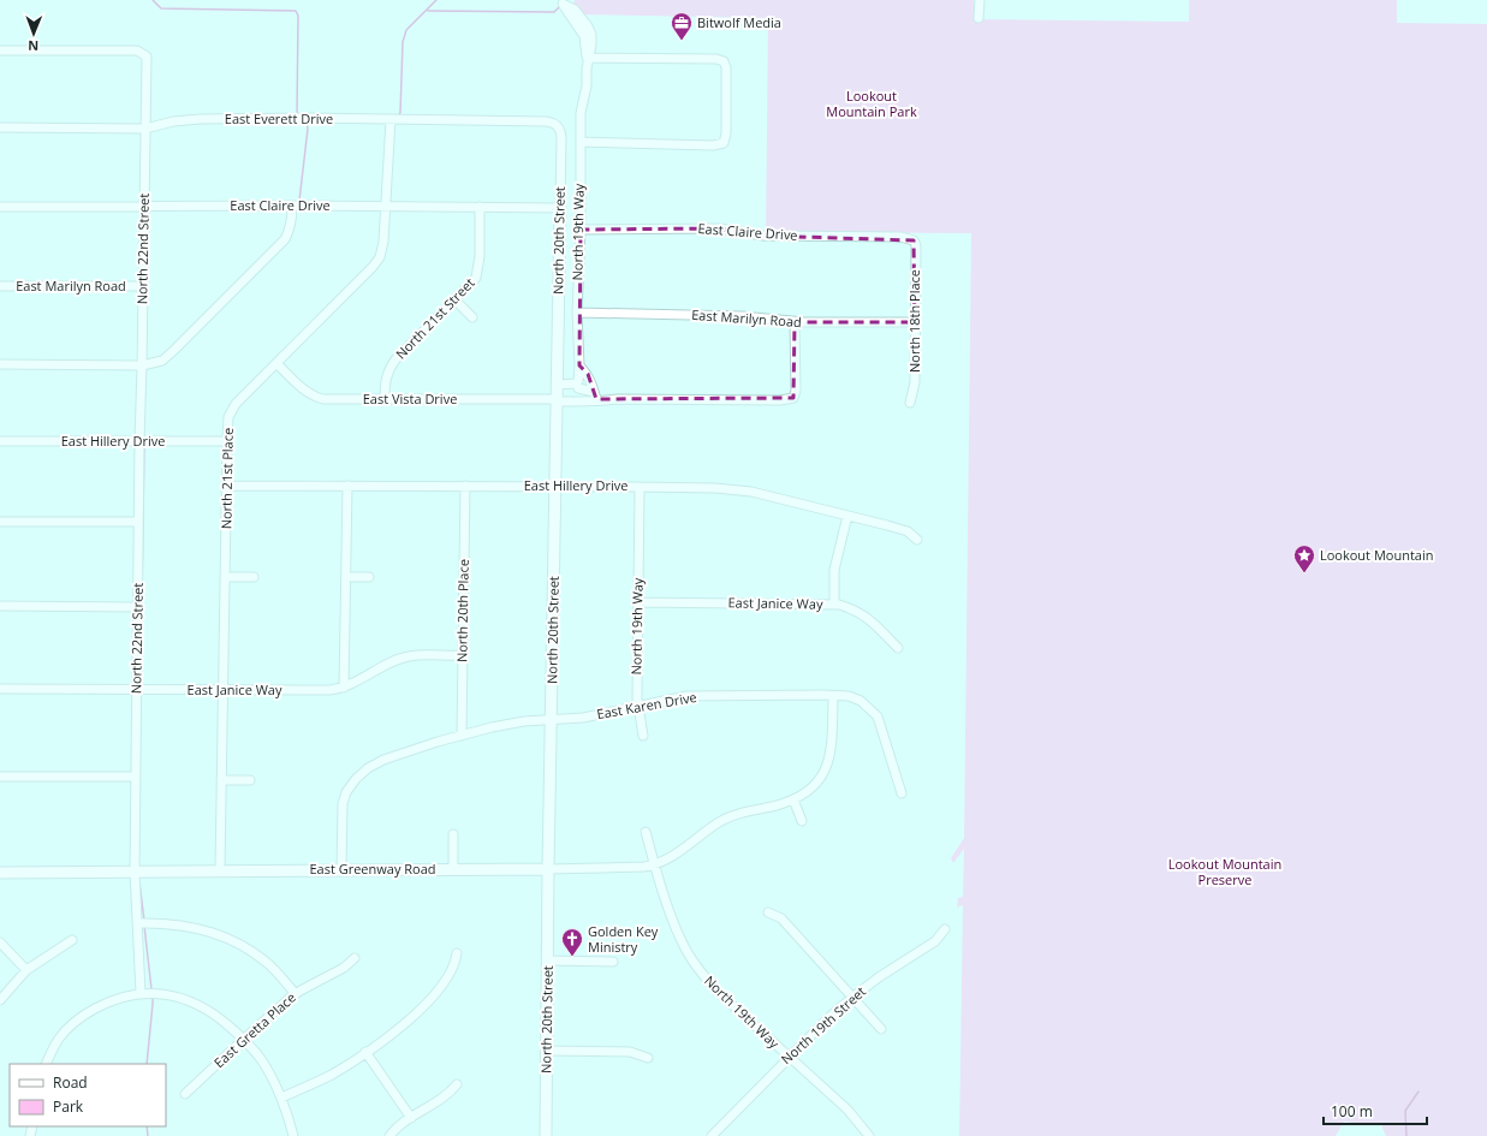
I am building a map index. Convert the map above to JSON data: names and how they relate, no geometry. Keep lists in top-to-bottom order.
{
  "streets": {
    "street": [
      "East Everett Drive",
      "East Claire Drive",
      "North 19th Way",
      "North 20th Street",
      "North 22nd Street",
      "East Marilyn Road",
      "North 21st Street",
      "North 18th Place",
      "East Vista Drive",
      "East Hillery Drive",
      "North 21st Place",
      "East Janice Way",
      "North 20th Place",
      "East Karen Drive",
      "East Greenway Road",
      "North 19th Street",
      "East Gretta Place"
    ]
  },
  "crossings": [
    ["East Everett Drive", "North 20th Street"],
    ["East Everett Drive", "North 22nd Street"],
    ["East Everett Drive", "North 21st Place"],
    ["East Claire Drive", "North 19th Way"],
    ["East Claire Drive", "North 20th Street"],
    ["East Claire Drive", "North 22nd Street"],
    ["East Claire Drive", "North 21st Street"],
    ["East Claire Drive", "North 18th Place"],
    ["East Claire Drive", "North 21st Place"],
    ["North 19th Way", "East Marilyn Road"],
    ["North 19th Way", "East Vista Drive"],
    ["North 19th Way", "East Hillery Drive"],
    ["North 19th Way", "East Janice Way"],
    ["North 19th Way", "East Karen Drive"],
    ["North 19th Way", "East Greenway Road"],
    ["North 19th Way", "North 19th Street"],
    ["North 20th Street", "East Vista Drive"],
    ["North 20th Street", "East Hillery Drive"],
    ["North 20th Street", "East Karen Drive"],
    ["North 20th Street", "East Greenway Road"],
    ["North 22nd Street", "East Marilyn Road"],
    ["North 22nd Street", "East Hillery Drive"],
    ["North 22nd Street", "East Janice Way"],
    ["North 22nd Street", "East Greenway Road"],
    ["East Marilyn Road", "North 18th Place"],
    ["East Marilyn Road", "East Vista Drive"],
    ["North 21st Street", "East Vista Drive"],
    ["East Vista Drive", "North 21st Place"],
    ["East Hillery Drive", "North 21st Place"],
    ["East Hillery Drive", "North 20th Place"],
    ["North 21st Place", "East Janice Way"],
    ["North 21st Place", "East Greenway Road"],
    ["East Janice Way", "North 20th Place"],
    ["North 20th Place", "East Karen Drive"],
    ["East Karen Drive", "East Greenway Road"]
  ],
  "parks": ["Lookout Mountain Park", "Lookout Mountain Preserve"],
  "places": {
    "office": ["Bitwolf Media"],
    "place": ["Lookout Mountain"],
    "church": ["Golden Key Ministry"]
  },
  "legend": ["Road", "Park"],
  "scale_bar": "100 m",
  "north": "bottom"
}
